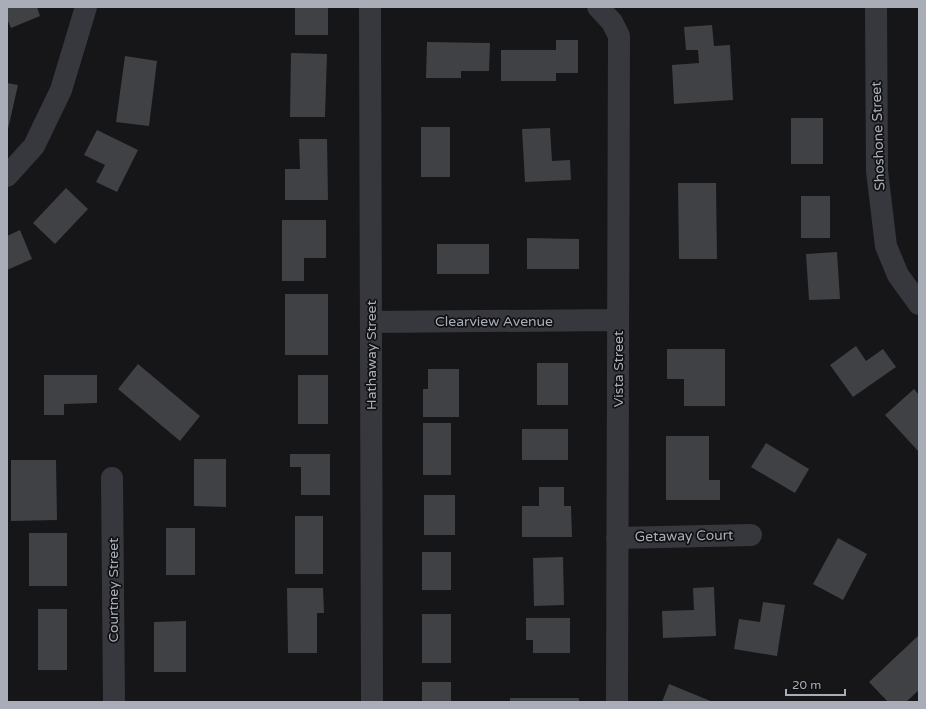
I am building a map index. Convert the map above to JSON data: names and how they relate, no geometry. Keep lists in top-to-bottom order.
{
  "streets": {
    "street": [
      "Shoshone Street",
      "Clearview Avenue",
      "Hathaway Street",
      "Vista Street",
      "Getaway Court",
      "Courtney Street"
    ]
  },
  "crossings": [
    ["Clearview Avenue", "Hathaway Street"],
    ["Clearview Avenue", "Vista Street"],
    ["Vista Street", "Getaway Court"]
  ],
  "scale_bar": "20 m"
}
